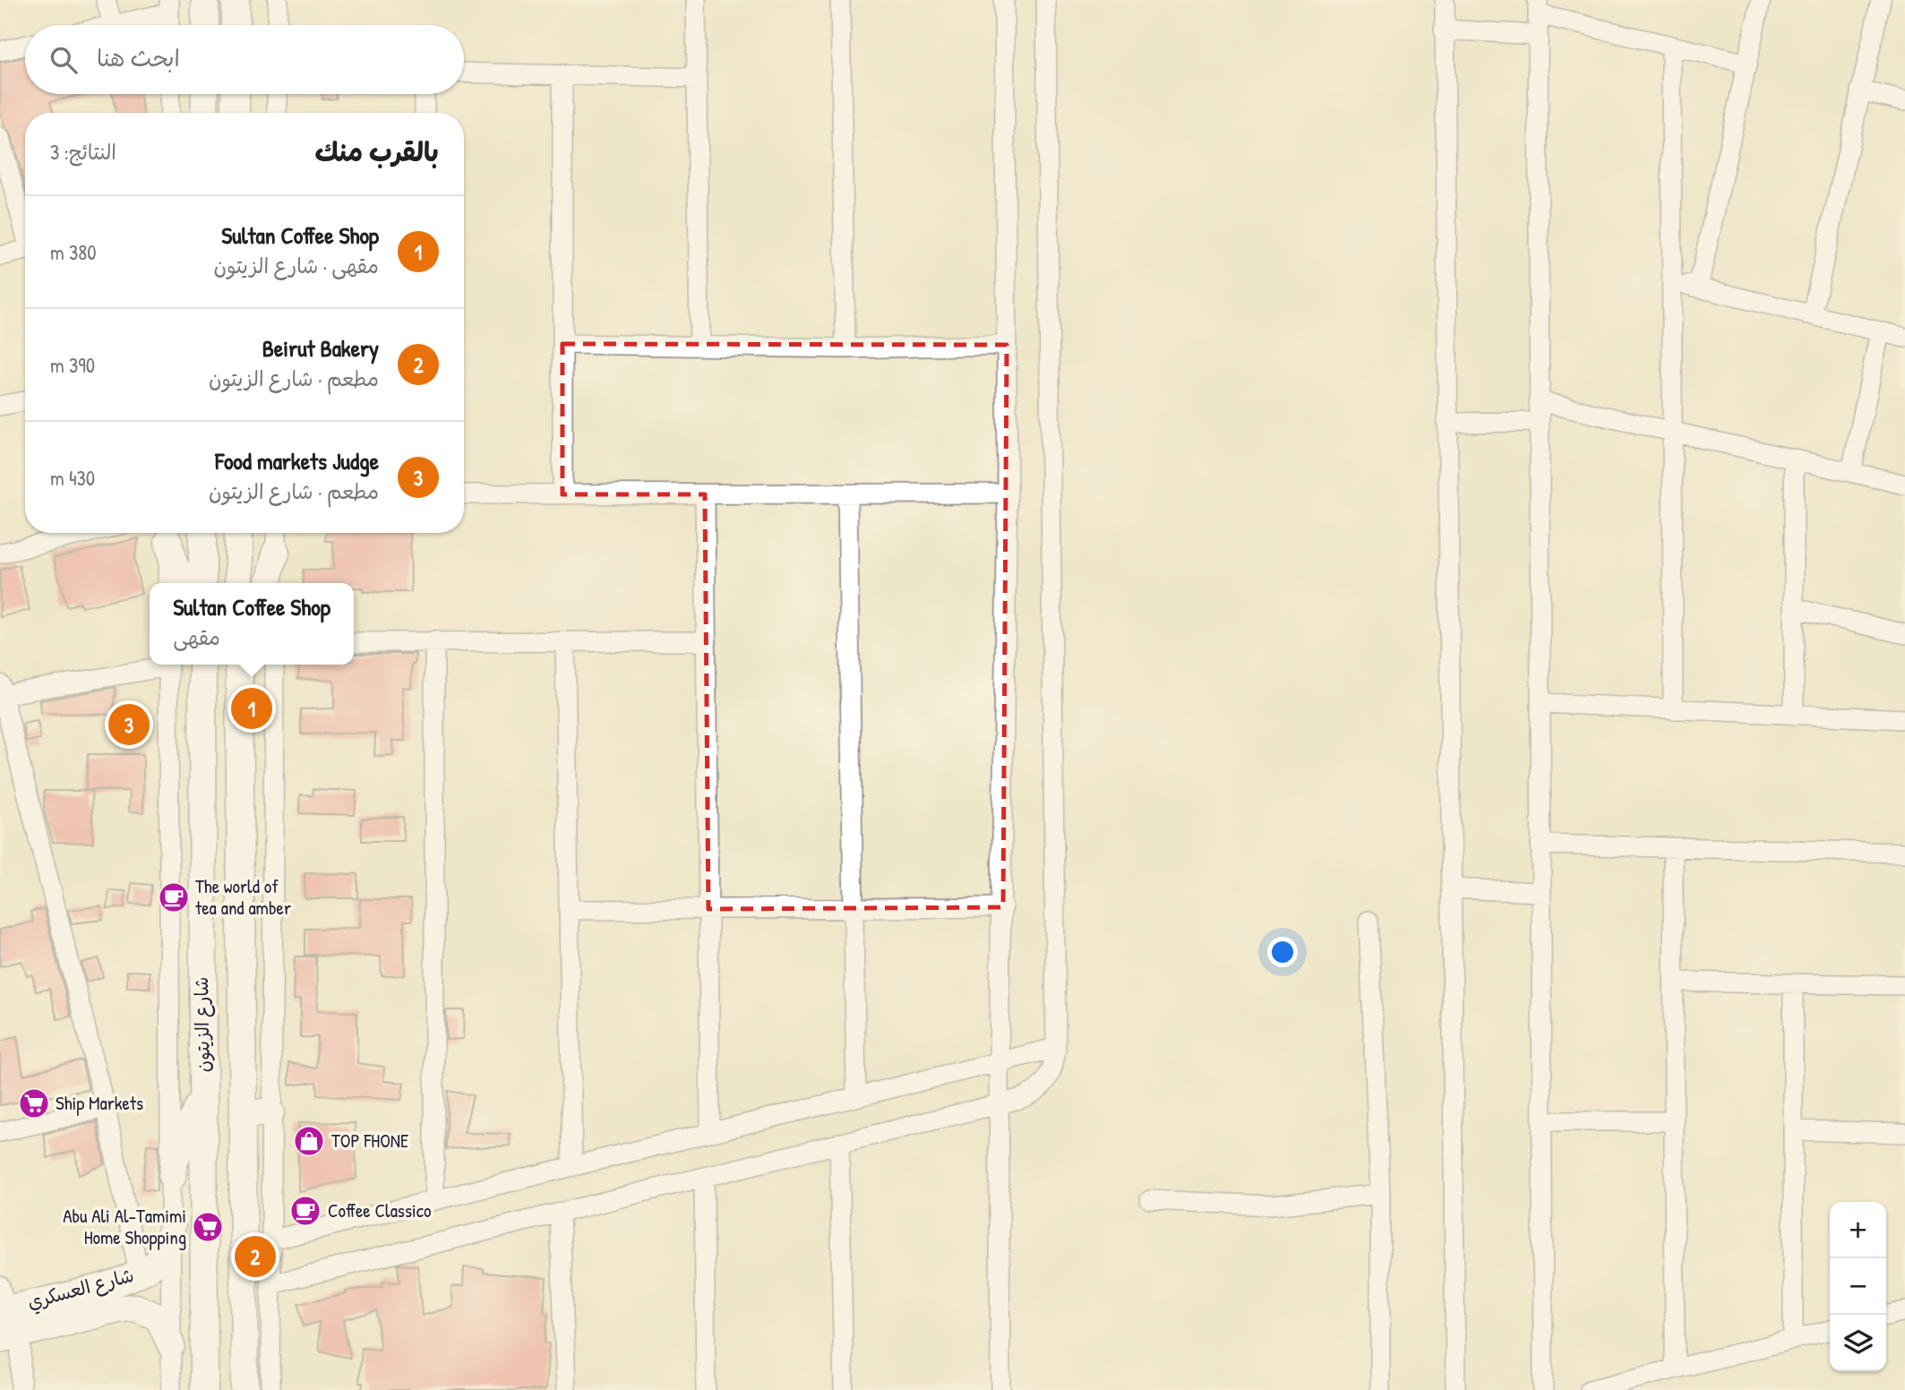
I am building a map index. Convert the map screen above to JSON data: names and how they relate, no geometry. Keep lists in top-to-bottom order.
{
  "streets": {
    "main road": ["شارع الزيتون", "شارع العسكري"]
  },
  "places": {
    "cafe": ["The world of tea and amber", "Coffee Classico"],
    "supermarket": ["Ship Markets", "Abu Ali Al-Tamimi Home Shopping"],
    "shop": ["TOP FHONE"]
  },
  "page": {
    "search": "ابحث هنا",
    "heading": ["بالقرب منك", "النتائج: 3"],
    "list": [
      {
        "mark": "1",
        "name": "Sultan Coffee Shop",
        "note": "مقهى · شارع الزيتون",
        "value": "380 m"
      },
      {
        "mark": "2",
        "name": "Beirut Bakery",
        "note": "مطعم · شارع الزيتون",
        "value": "390 m"
      },
      {
        "mark": "3",
        "name": "Food markets Judge",
        "note": "مطعم · شارع الزيتون",
        "value": "430 m"
      }
    ],
    "popup": ["Sultan Coffee Shop", "مقهى"],
    "pins": ["1", "3", "2"],
    "map_buttons": ["+", "−"]
  }
}
